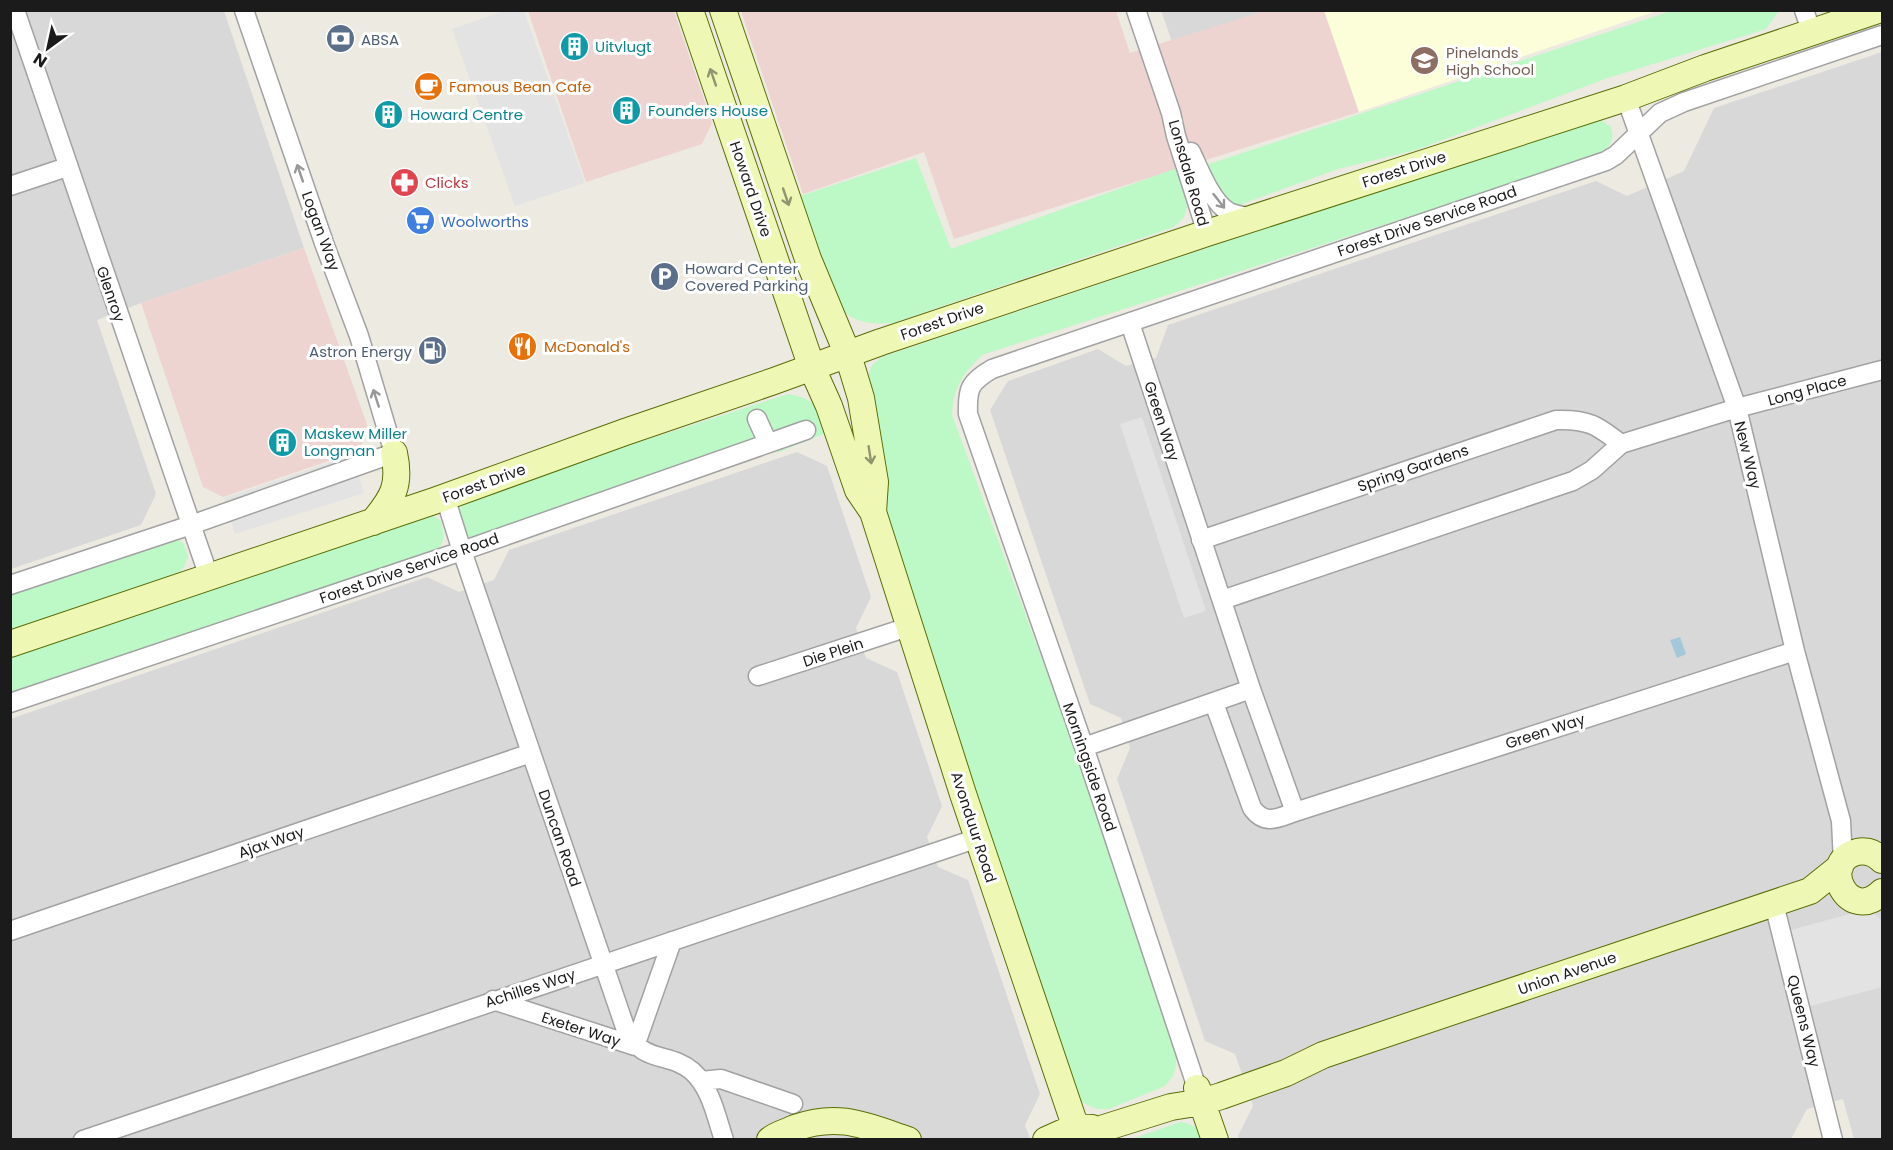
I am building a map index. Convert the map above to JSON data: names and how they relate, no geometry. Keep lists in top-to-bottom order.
{
  "streets": {
    "street": [
      "Forest Drive",
      "Lonsdale Road",
      "Howard Drive",
      "Forest Drive Service Road",
      "Logan Way",
      "Glenroy",
      "Long Place",
      "Green Way",
      "New Way",
      "Spring Gardens",
      "Die Plein",
      "Morningside Road",
      "Avonduur Road",
      "Duncan Road",
      "Ajax Way",
      "Union Avenue",
      "Achilles Way",
      "Queens Way",
      "Exeter Way"
    ]
  },
  "crossings": [
    ["Forest Drive", "Lonsdale Road"],
    ["Forest Drive", "Howard Drive"],
    ["Forest Drive", "Glenroy"],
    ["Forest Drive", "New Way"],
    ["Forest Drive", "Avonduur Road"],
    ["Forest Drive", "Duncan Road"],
    ["Howard Drive", "Avonduur Road"],
    ["Forest Drive Service Road", "Green Way"],
    ["Forest Drive Service Road", "New Way"],
    ["Forest Drive Service Road", "Morningside Road"],
    ["Forest Drive Service Road", "Duncan Road"],
    ["Long Place", "New Way"],
    ["Green Way", "New Way"],
    ["Green Way", "Spring Gardens"],
    ["New Way", "Union Avenue"],
    ["Die Plein", "Avonduur Road"],
    ["Morningside Road", "Union Avenue"],
    ["Avonduur Road", "Union Avenue"],
    ["Avonduur Road", "Achilles Way"],
    ["Duncan Road", "Ajax Way"],
    ["Duncan Road", "Achilles Way"],
    ["Duncan Road", "Exeter Way"],
    ["Union Avenue", "Queens Way"],
    ["Achilles Way", "Exeter Way"]
  ],
  "one_way": ["Logan Way"],
  "places": {
    "bank": ["ABSA"],
    "building": [
      "Uitvlugt",
      "Founders House",
      "Howard Centre",
      "Maskew Miller Longman"
    ],
    "school or university": ["Pinelands High School"],
    "cafe": ["Famous Bean Cafe"],
    "pharmacy": ["Clicks"],
    "supermarket": ["Woolworths"],
    "parking": ["Howard Center Covered Parking"],
    "restaurant": ["McDonald's"],
    "fuel station": ["Astron Energy"]
  },
  "north": "bottom left"
}
